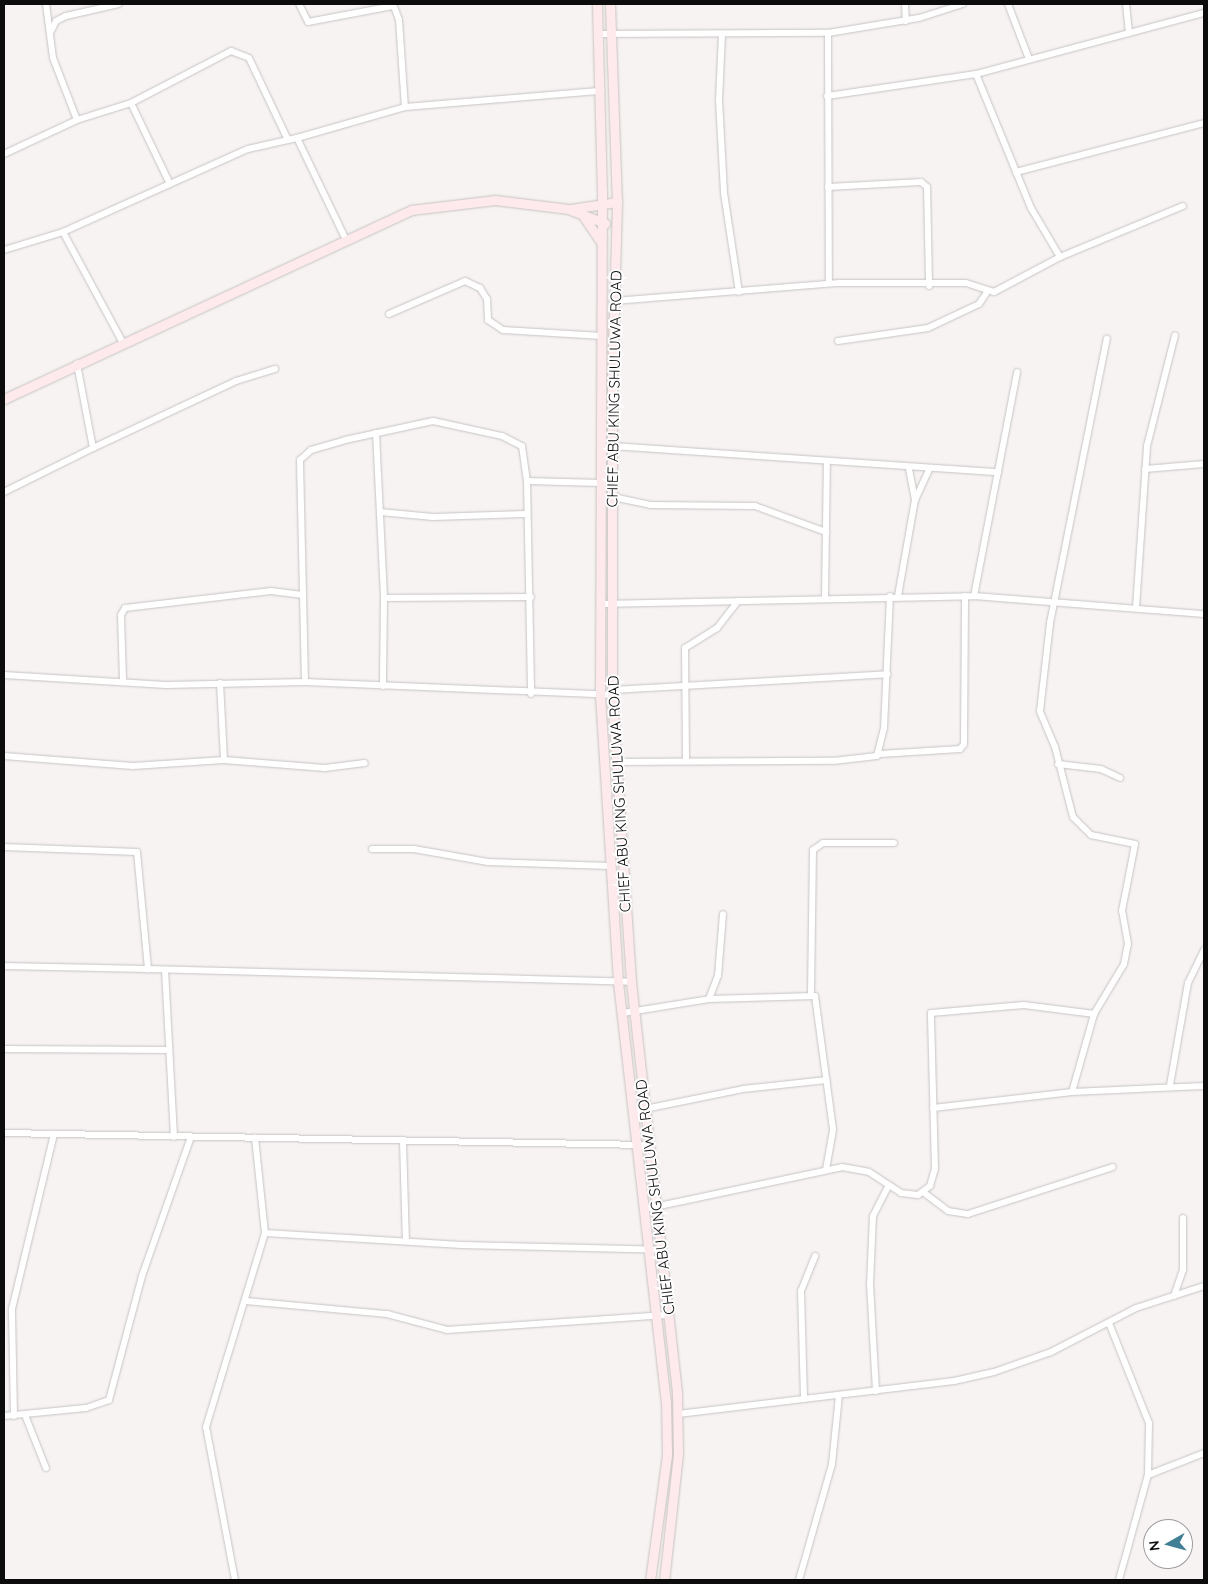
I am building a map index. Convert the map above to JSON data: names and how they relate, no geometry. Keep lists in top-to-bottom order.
{
  "streets": {
    "street": ["CHIEF ABU KING SHULUWA ROAD"]
  },
  "north": "left"
}
